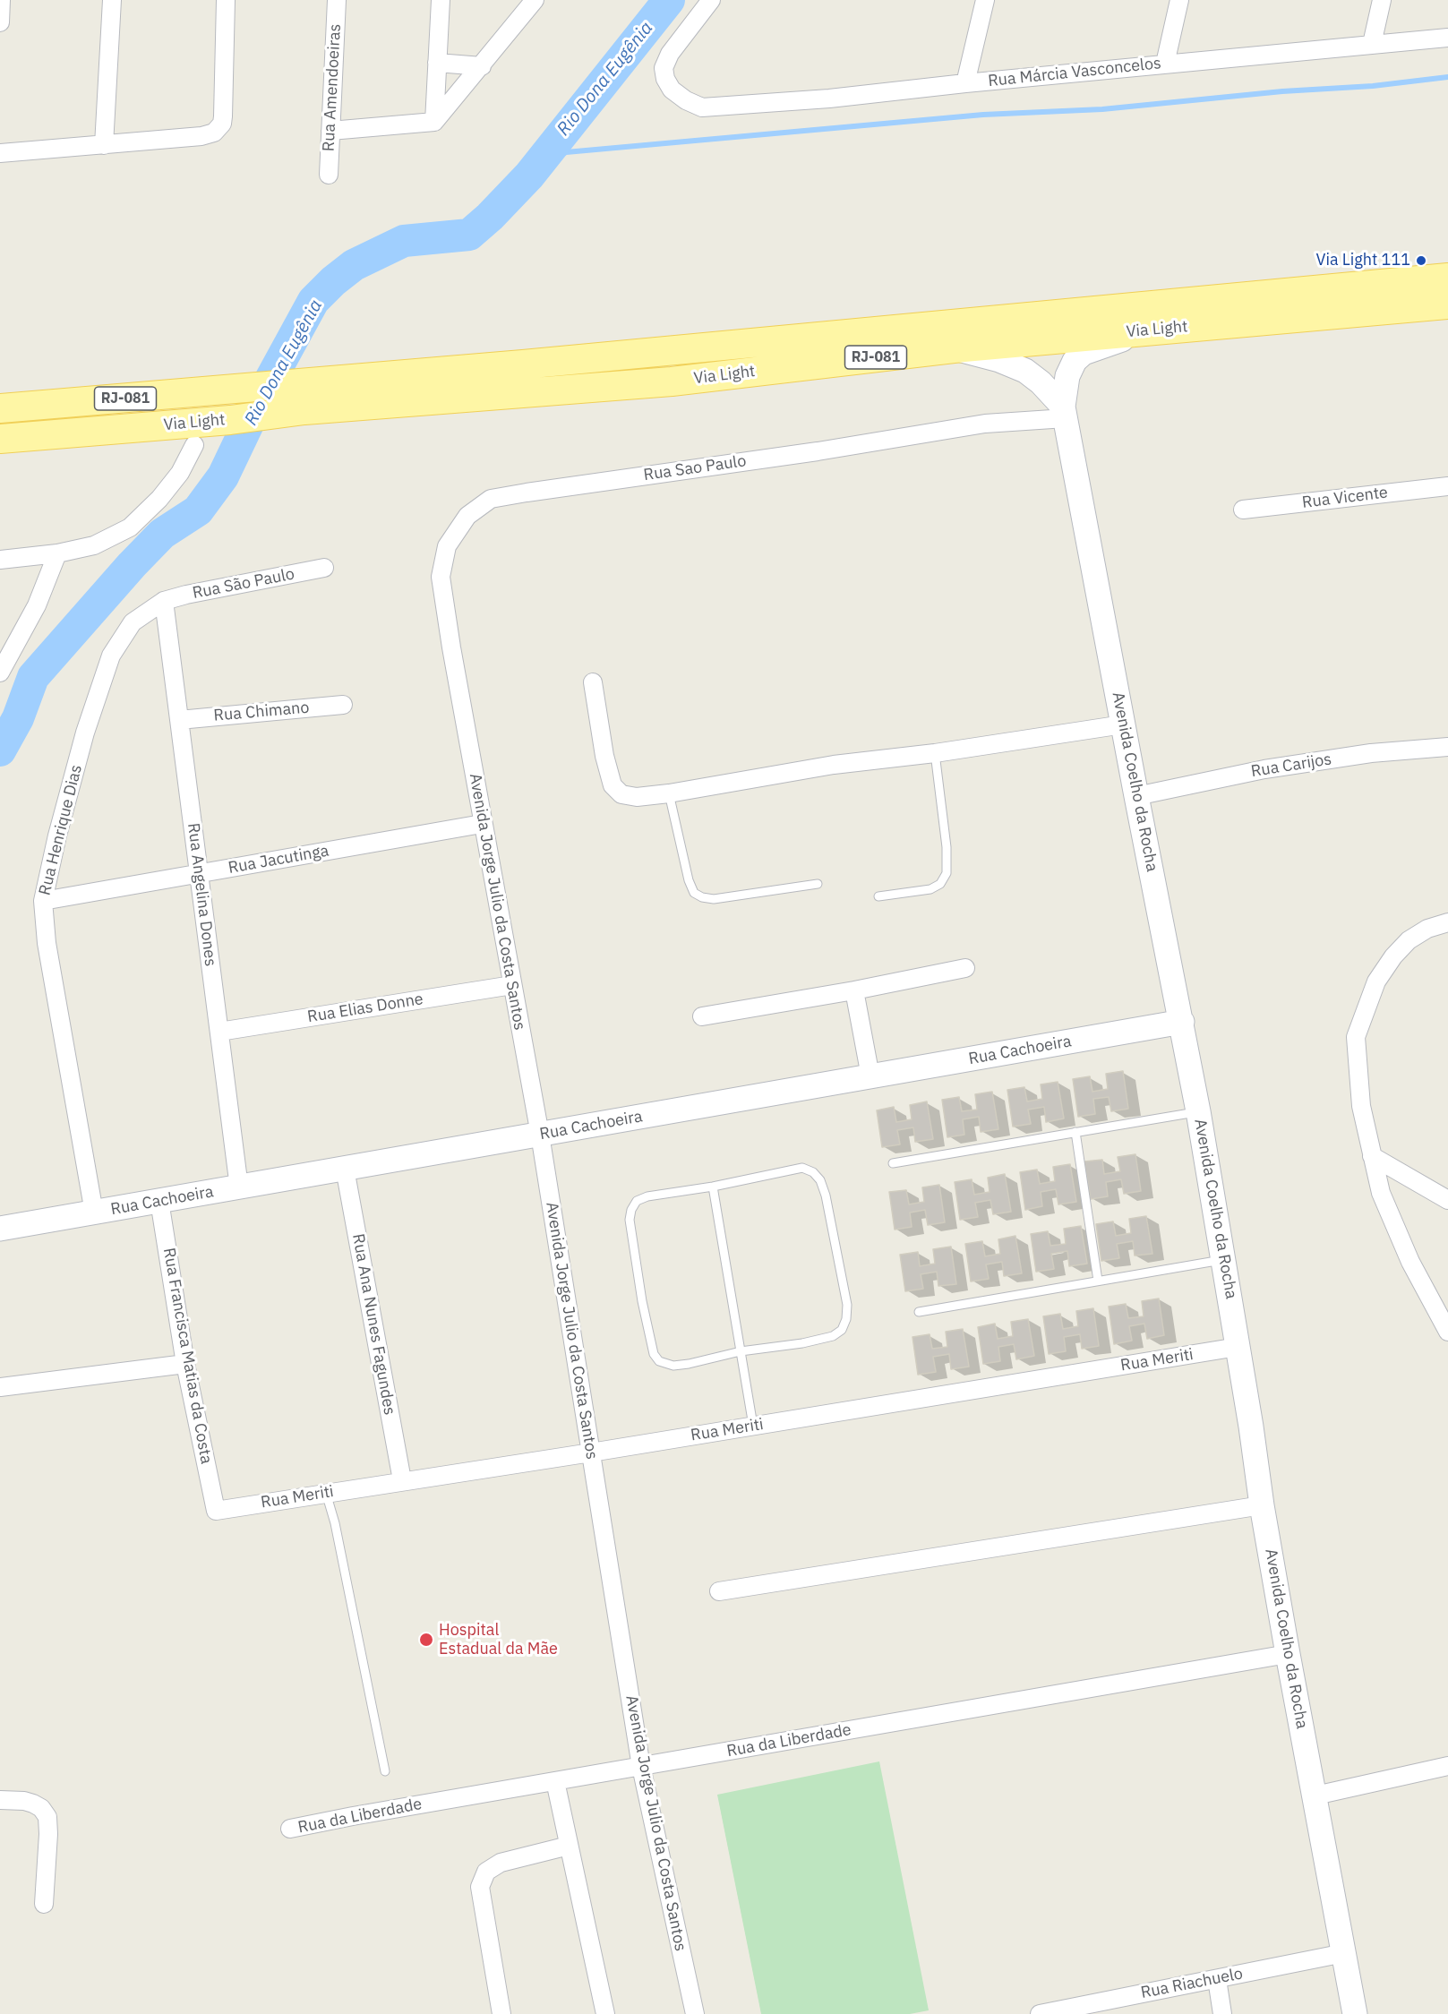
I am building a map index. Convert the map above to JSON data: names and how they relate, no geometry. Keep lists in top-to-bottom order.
{
  "streets": {
    "main road": [
      "Via Light",
      "RJ-081",
      "Avenida Coelho da Rocha",
      "Rua Cachoeira"
    ],
    "street": [
      "Rua Márcia Vasconcelos",
      "Rua Amendoeiras",
      "Rua Sao Paulo",
      "Rua Vicente",
      "Rua São Paulo",
      "Rua Chimano",
      "Rua Carijos",
      "Rua Henrique Dias",
      "Rua Jacutinga",
      "Rua Angelina Dones",
      "Avenida Jorge Julio da Costa Santos",
      "Rua Elias Donne",
      "Rua Ana Nunes Fagundes",
      "Rua Francisca Matias da Costa",
      "Rua Meriti",
      "Rua da Liberdade",
      "Rua Riachuelo"
    ]
  },
  "crossings": [
    ["Via Light", "Avenida Coelho da Rocha"],
    ["Rua Sao Paulo", "Avenida Coelho da Rocha"],
    ["Rua Sao Paulo", "Avenida Jorge Julio da Costa Santos"],
    ["Rua São Paulo", "Rua Henrique Dias"],
    ["Rua São Paulo", "Rua Angelina Dones"],
    ["Rua Chimano", "Rua Angelina Dones"],
    ["Rua Carijos", "Avenida Coelho da Rocha"],
    ["Avenida Coelho da Rocha", "Rua Cachoeira"],
    ["Avenida Coelho da Rocha", "Rua Meriti"],
    ["Avenida Coelho da Rocha", "Rua da Liberdade"],
    ["Avenida Coelho da Rocha", "Rua Riachuelo"],
    ["Rua Henrique Dias", "Rua Jacutinga"],
    ["Rua Henrique Dias", "Rua Angelina Dones"],
    ["Rua Henrique Dias", "Rua Cachoeira"],
    ["Rua Jacutinga", "Rua Angelina Dones"],
    ["Rua Jacutinga", "Avenida Jorge Julio da Costa Santos"],
    ["Rua Angelina Dones", "Rua Elias Donne"],
    ["Rua Angelina Dones", "Rua Cachoeira"],
    ["Avenida Jorge Julio da Costa Santos", "Rua Elias Donne"],
    ["Avenida Jorge Julio da Costa Santos", "Rua Cachoeira"],
    ["Avenida Jorge Julio da Costa Santos", "Rua Meriti"],
    ["Avenida Jorge Julio da Costa Santos", "Rua da Liberdade"],
    ["Rua Cachoeira", "Rua Ana Nunes Fagundes"],
    ["Rua Cachoeira", "Rua Francisca Matias da Costa"],
    ["Rua Ana Nunes Fagundes", "Rua Meriti"],
    ["Rua Francisca Matias da Costa", "Rua Meriti"]
  ],
  "water": ["Rio Dona Eugênia"],
  "places": ["Via Light 111", "Hospital Estadual da Mãe"]
}
